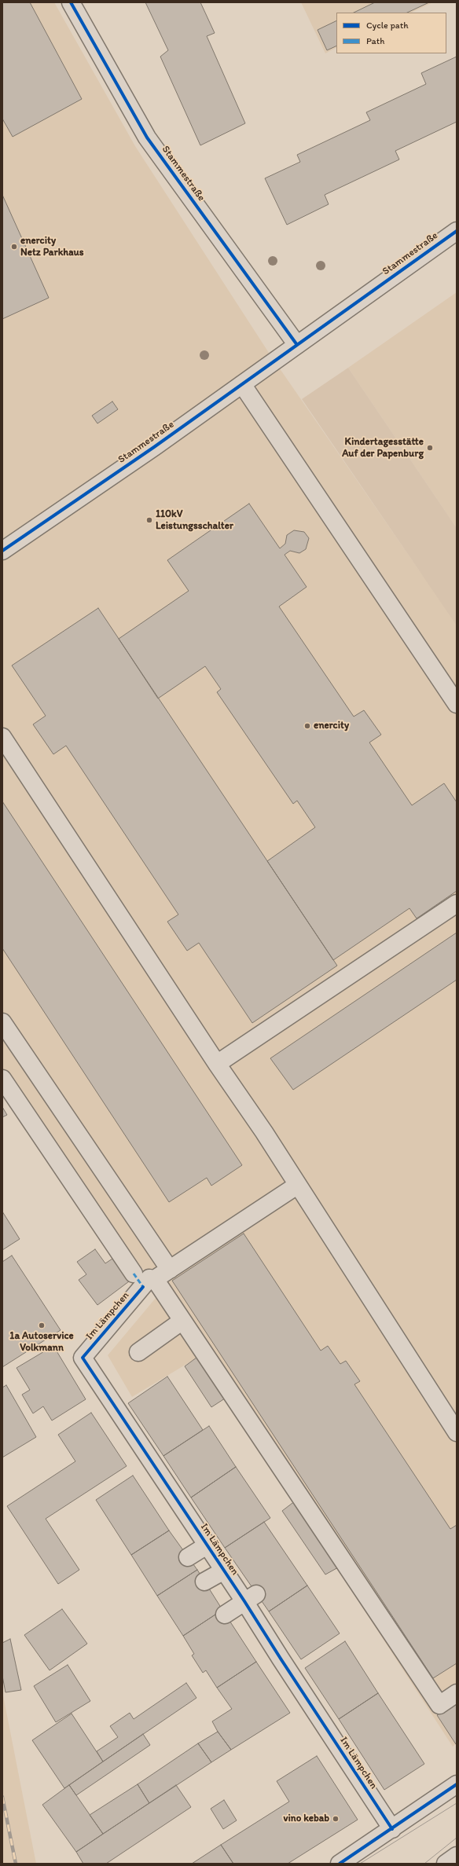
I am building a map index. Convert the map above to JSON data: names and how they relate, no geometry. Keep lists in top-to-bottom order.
{
  "streets": {
    "street": ["Stammestraße", "Im Lämpchen"]
  },
  "places": [
    "enercity Netz Parkhaus",
    "Kindertagesstätte Auf der Papenburg",
    "110kV Leistungsschalter",
    "enercity",
    "1a Autoservice Volkmann",
    "vino kebab"
  ],
  "legend": ["Cycle path", "Path"]
}
